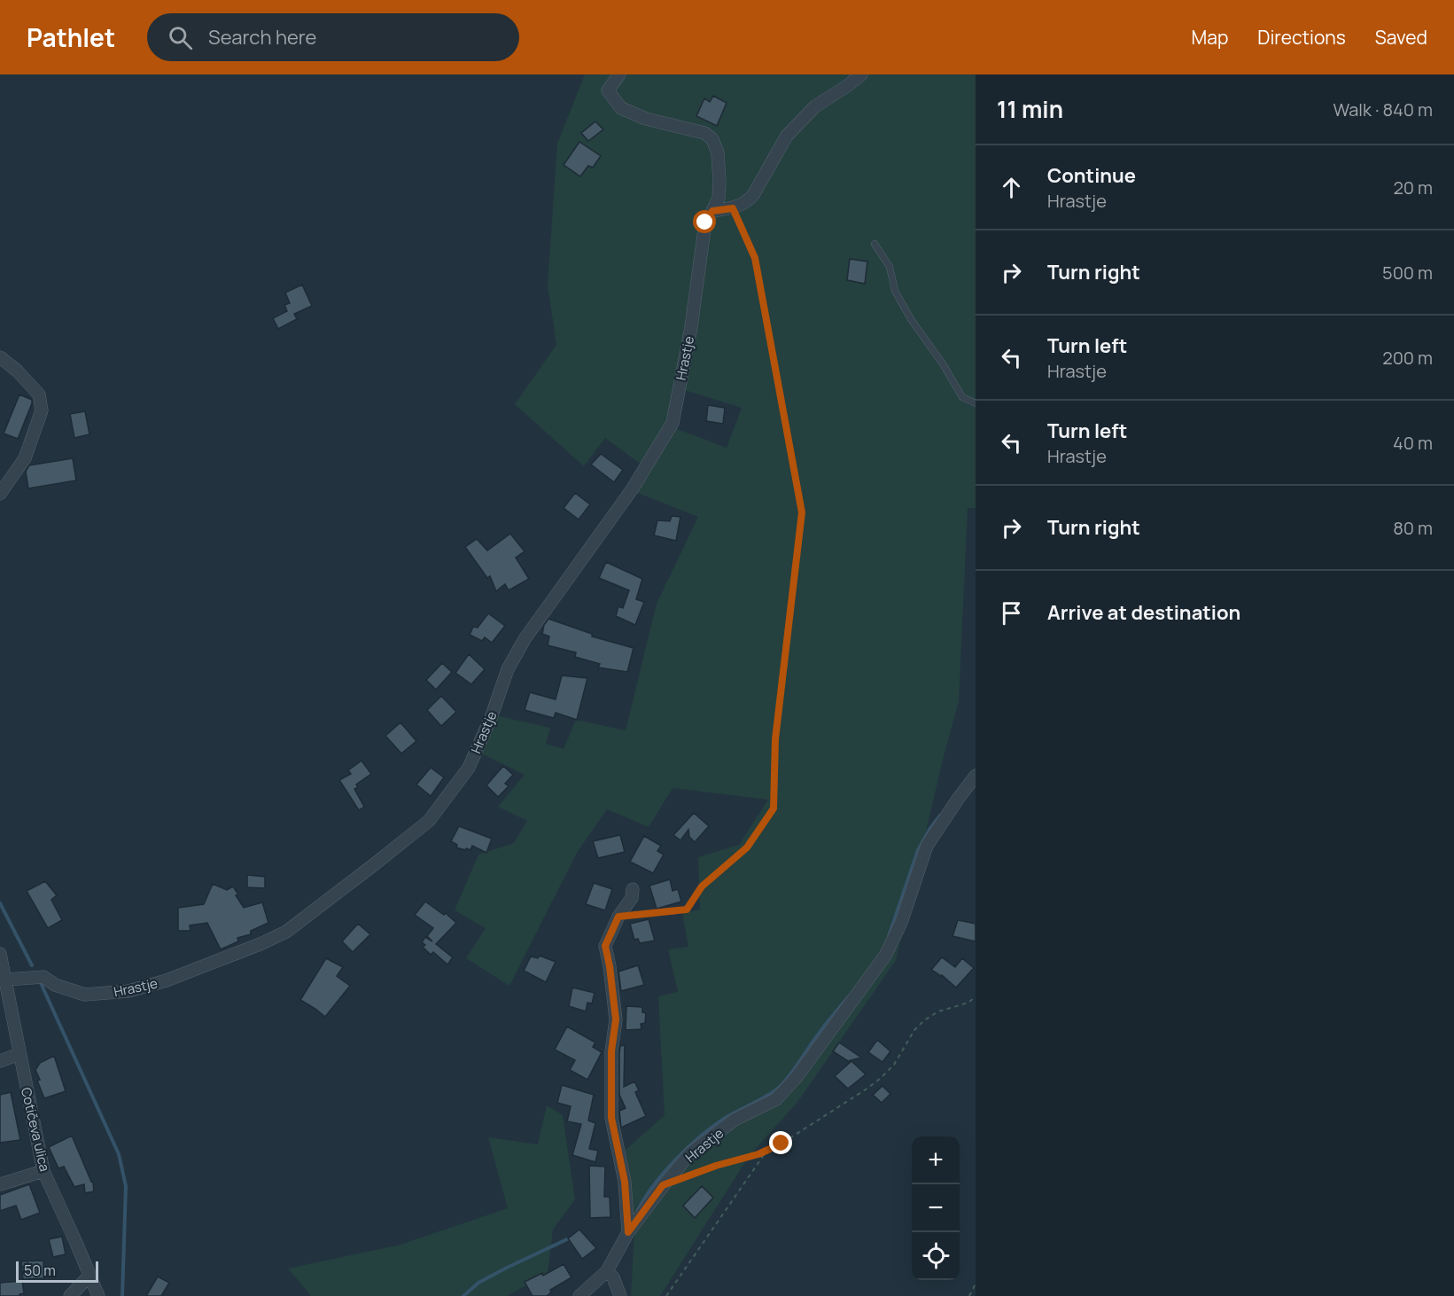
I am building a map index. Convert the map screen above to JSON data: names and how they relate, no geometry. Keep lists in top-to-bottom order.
{
  "streets": {
    "street": ["Hrastje", "Cotičeva ulica"]
  },
  "crossings": [
    ["Hrastje", "Cotičeva ulica"]
  ],
  "scale_bar": "50 m",
  "page": {
    "header": "Pathlet",
    "search": "Search here",
    "nav": ["Map", "Directions", "Saved"],
    "heading": ["11 min", "Walk · 840 m"],
    "list": [
      ["Continue", "Hrastje", "20 m"],
      ["Turn right", "500 m"],
      ["Turn left", "Hrastje", "200 m"],
      ["Turn left", "Hrastje", "40 m"],
      ["Turn right", "80 m"],
      "Arrive at destination"
    ],
    "map_buttons": ["+", "−"],
    "scale": "50 m"
  }
}
